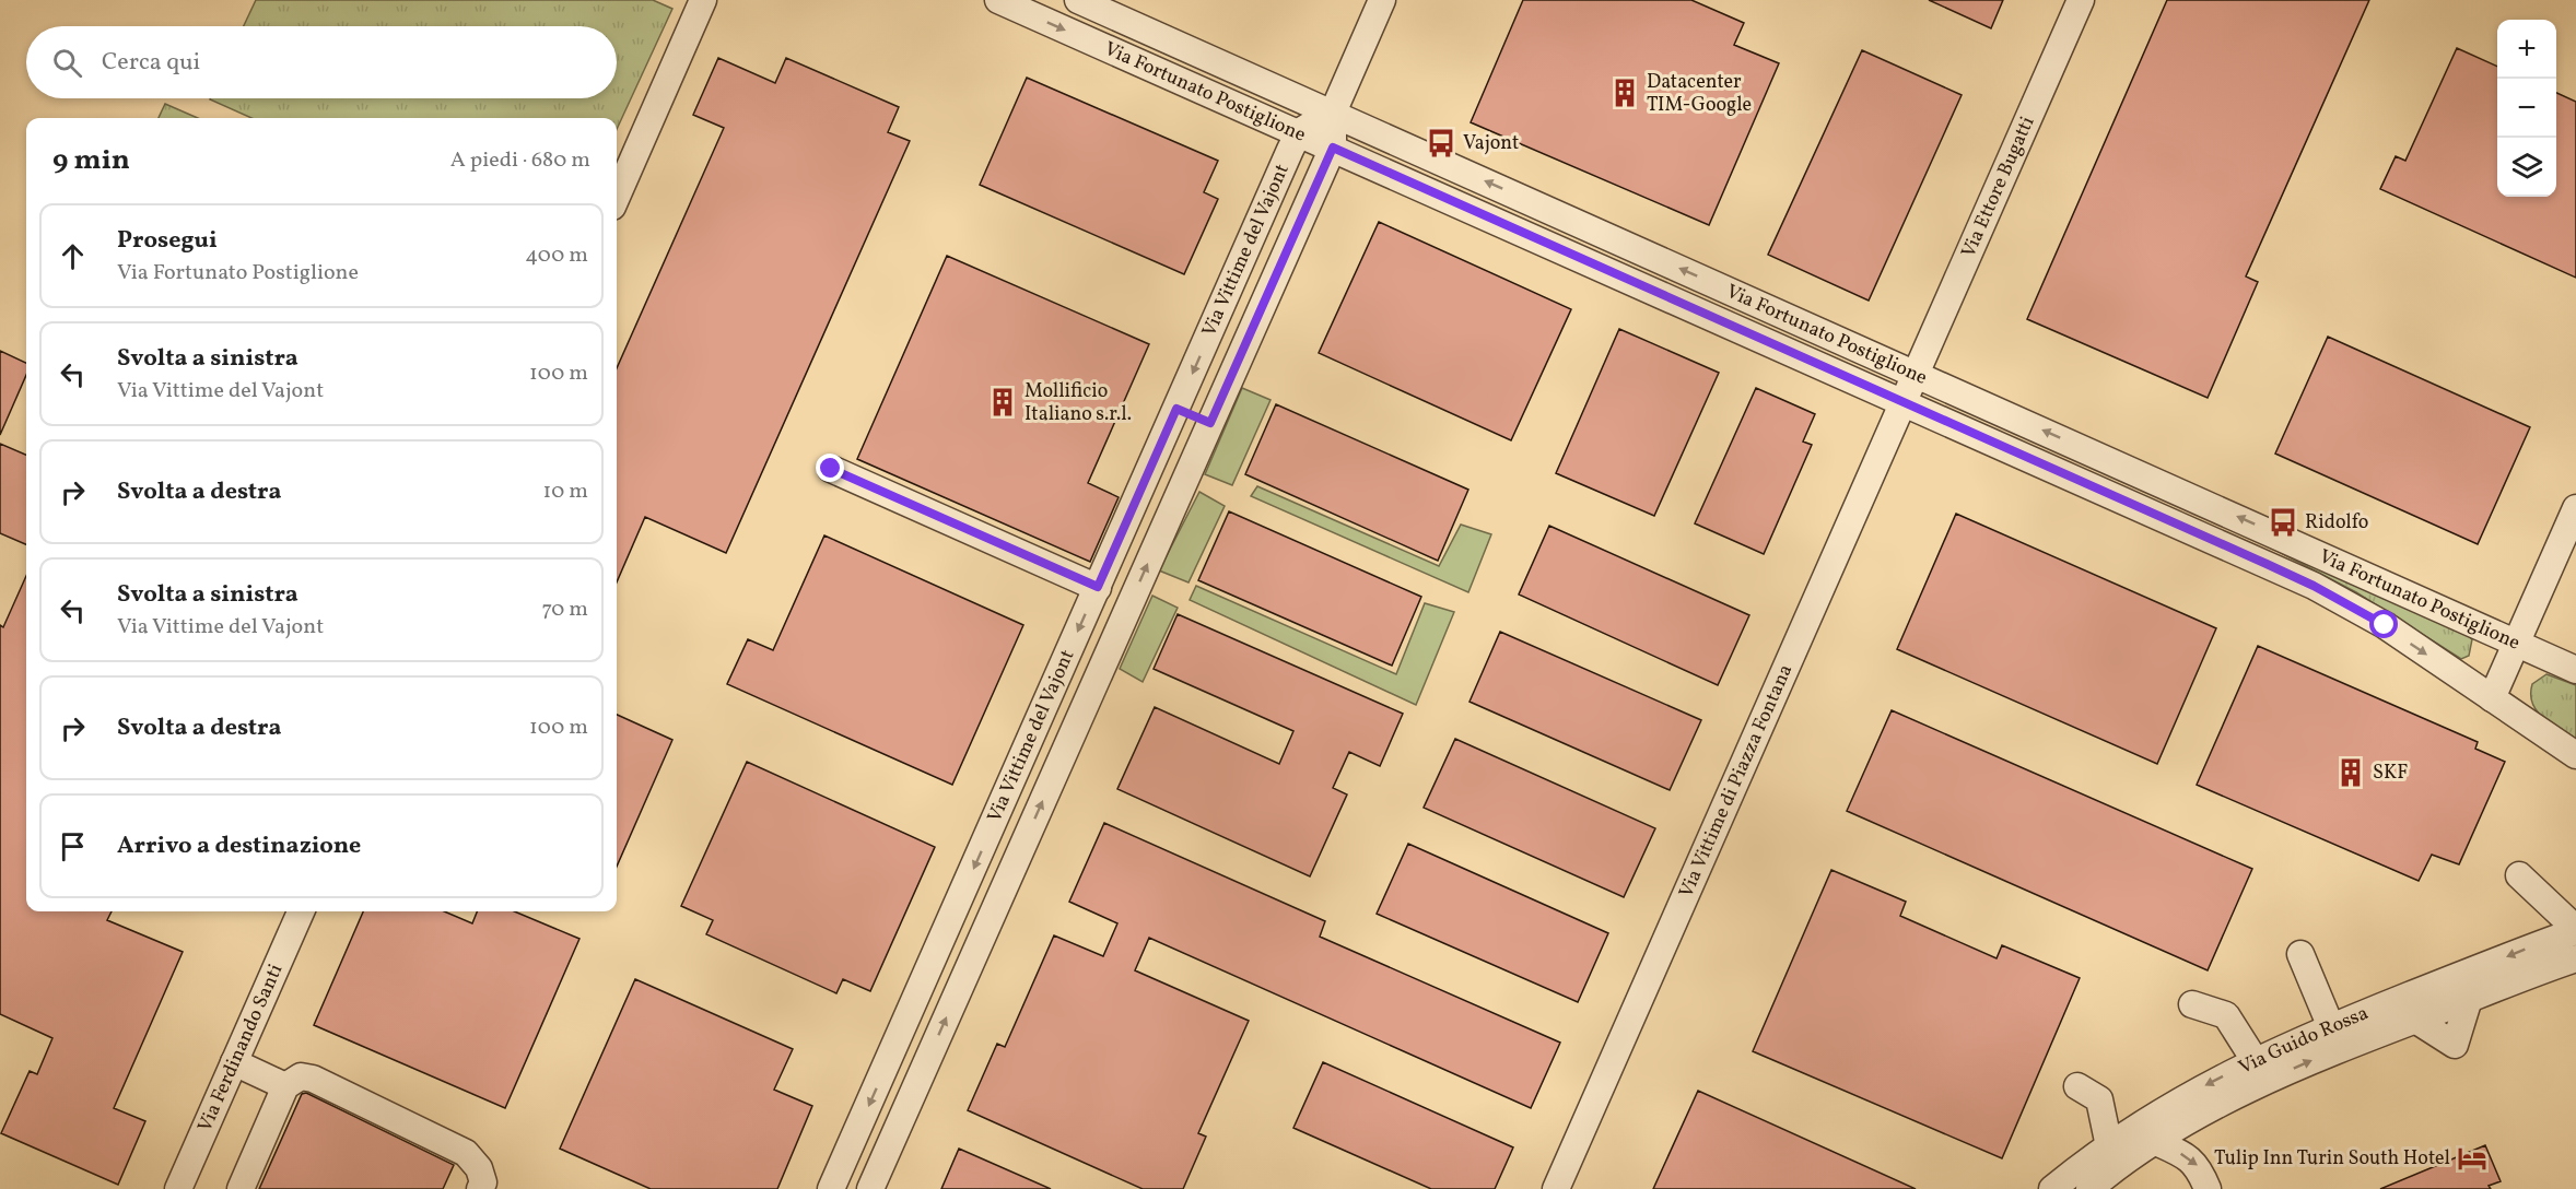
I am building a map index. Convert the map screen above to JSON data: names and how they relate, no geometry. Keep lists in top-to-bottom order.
{
  "streets": {
    "street": [
      "Via Fortunato Postiglione",
      "Via Ettore Bugatti",
      "Via Vittime del Vajont",
      "Via Vittime di Piazza Fontana",
      "Via Guido Rossa",
      "Via Ferdinando Santi"
    ]
  },
  "crossings": [
    ["Via Fortunato Postiglione", "Via Ettore Bugatti"],
    ["Via Fortunato Postiglione", "Via Vittime del Vajont"],
    ["Via Fortunato Postiglione", "Via Vittime di Piazza Fontana"],
    ["Via Ettore Bugatti", "Via Vittime di Piazza Fontana"]
  ],
  "places": {
    "building": ["Datacenter TIM-Google", "Mollificio Italiano s.r.l.", "SKF"],
    "bus stop": ["Vajont", "Ridolfo"],
    "hotel": ["Tulip Inn Turin South Hotel"]
  },
  "page": {
    "map_buttons": ["+", "−"],
    "search": "Cerca qui",
    "heading": ["9 min", "A piedi · 680 m"],
    "list": [
      ["Prosegui", "Via Fortunato Postiglione", "400 m"],
      ["Svolta a sinistra", "Via Vittime del Vajont", "100 m"],
      ["Svolta a destra", "10 m"],
      ["Svolta a sinistra", "Via Vittime del Vajont", "70 m"],
      ["Svolta a destra", "100 m"],
      "Arrivo a destinazione"
    ]
  }
}
